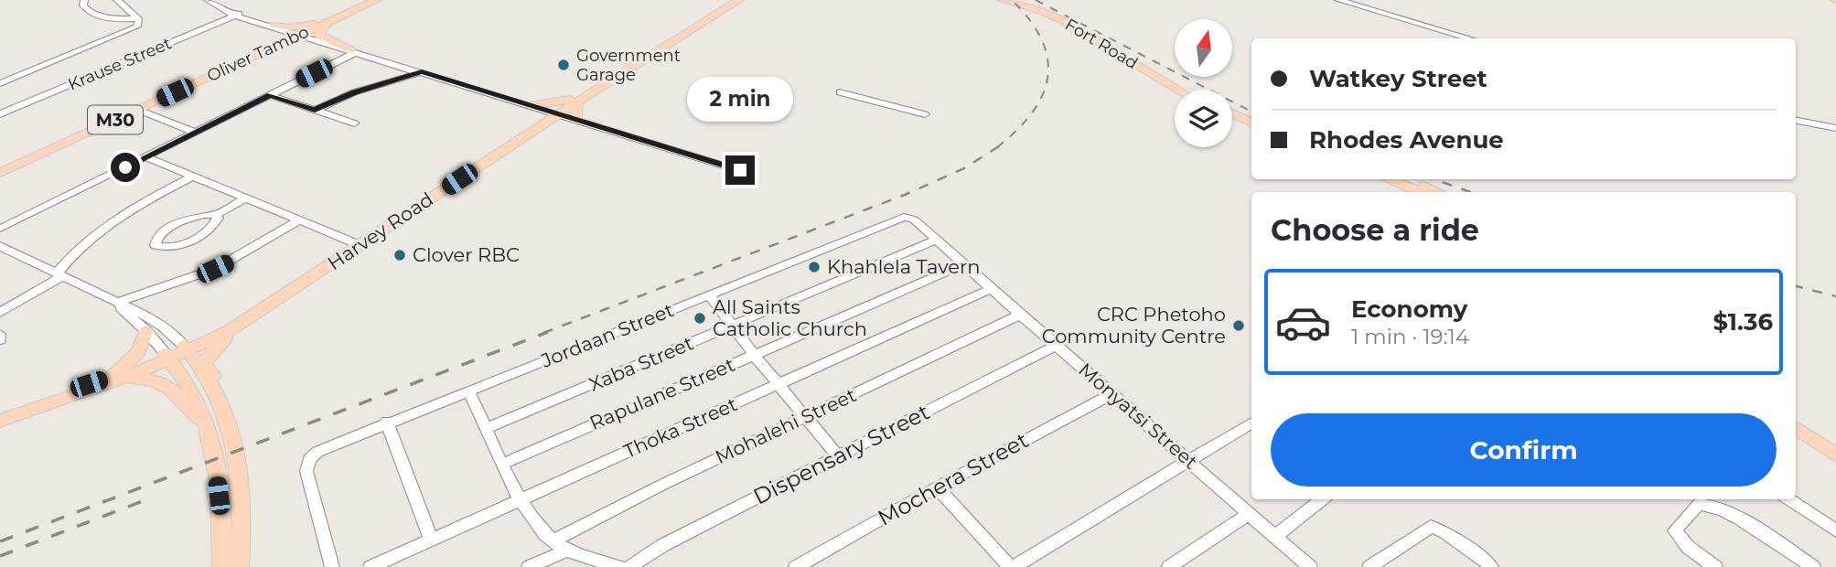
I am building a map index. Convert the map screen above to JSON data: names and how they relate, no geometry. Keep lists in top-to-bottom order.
{
  "streets": {
    "main road": [
      "Fort Road",
      "Oliver Tambo",
      "M30",
      "Harvey Road"
    ],
    "street": [
      "Krause Street",
      "Jordaan Street",
      "Xaba Street",
      "Rapulane Street",
      "Monyatsi Street",
      "Mohalehi Street",
      "Thoka Street",
      "Dispensary Street",
      "Mochera Street"
    ]
  },
  "crossings": [
    ["Jordaan Street", "Monyatsi Street"],
    ["Xaba Street", "Monyatsi Street"],
    ["Rapulane Street", "Monyatsi Street"],
    ["Monyatsi Street", "Mohalehi Street"],
    ["Monyatsi Street", "Thoka Street"],
    ["Monyatsi Street", "Dispensary Street"],
    ["Monyatsi Street", "Mochera Street"]
  ],
  "places": [
    "Government Garage",
    "Clover RBC",
    "Khahlela Tavern",
    "All Saints Catholic Church",
    "CRC Phetoho Community Centre"
  ],
  "north": "top",
  "page": {
    "banner": ["Watkey Street", "Rhodes Avenue"],
    "bubble": "2 min",
    "heading": "Choose a ride",
    "list": [
      {
        "name": "Economy",
        "note": "1 min · 19:14",
        "value": "$1.36"
      }
    ],
    "buttons": "Confirm"
  }
}
